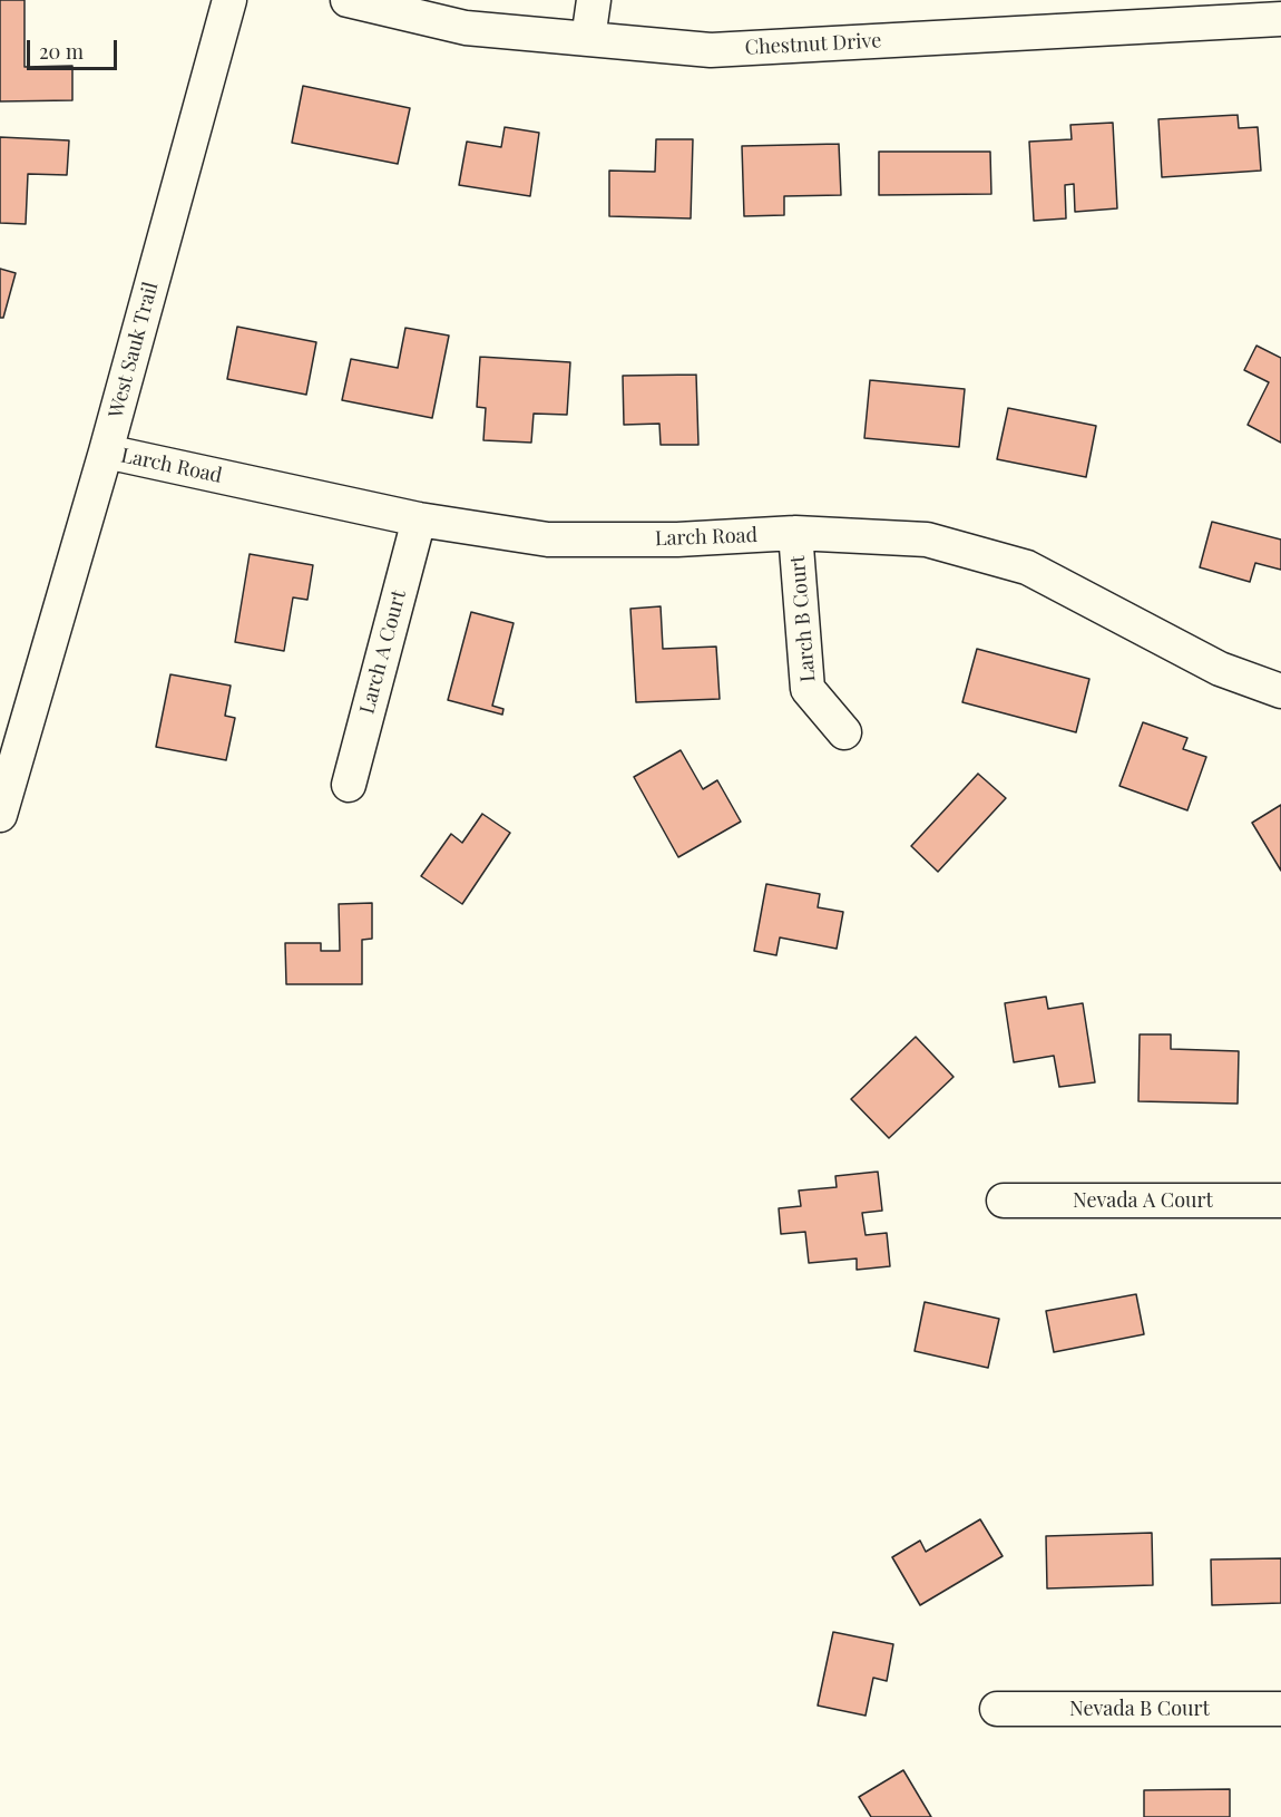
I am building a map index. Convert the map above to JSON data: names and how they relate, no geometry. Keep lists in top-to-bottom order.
{
  "streets": {
    "street": [
      "Chestnut Drive",
      "West Sauk Trail",
      "Larch Road",
      "Larch B Court",
      "Larch A Court",
      "Nevada A Court",
      "Nevada B Court"
    ]
  },
  "crossings": [
    ["West Sauk Trail", "Larch Road"],
    ["Larch Road", "Larch B Court"],
    ["Larch Road", "Larch A Court"]
  ],
  "scale_bar": "20 m"
}
